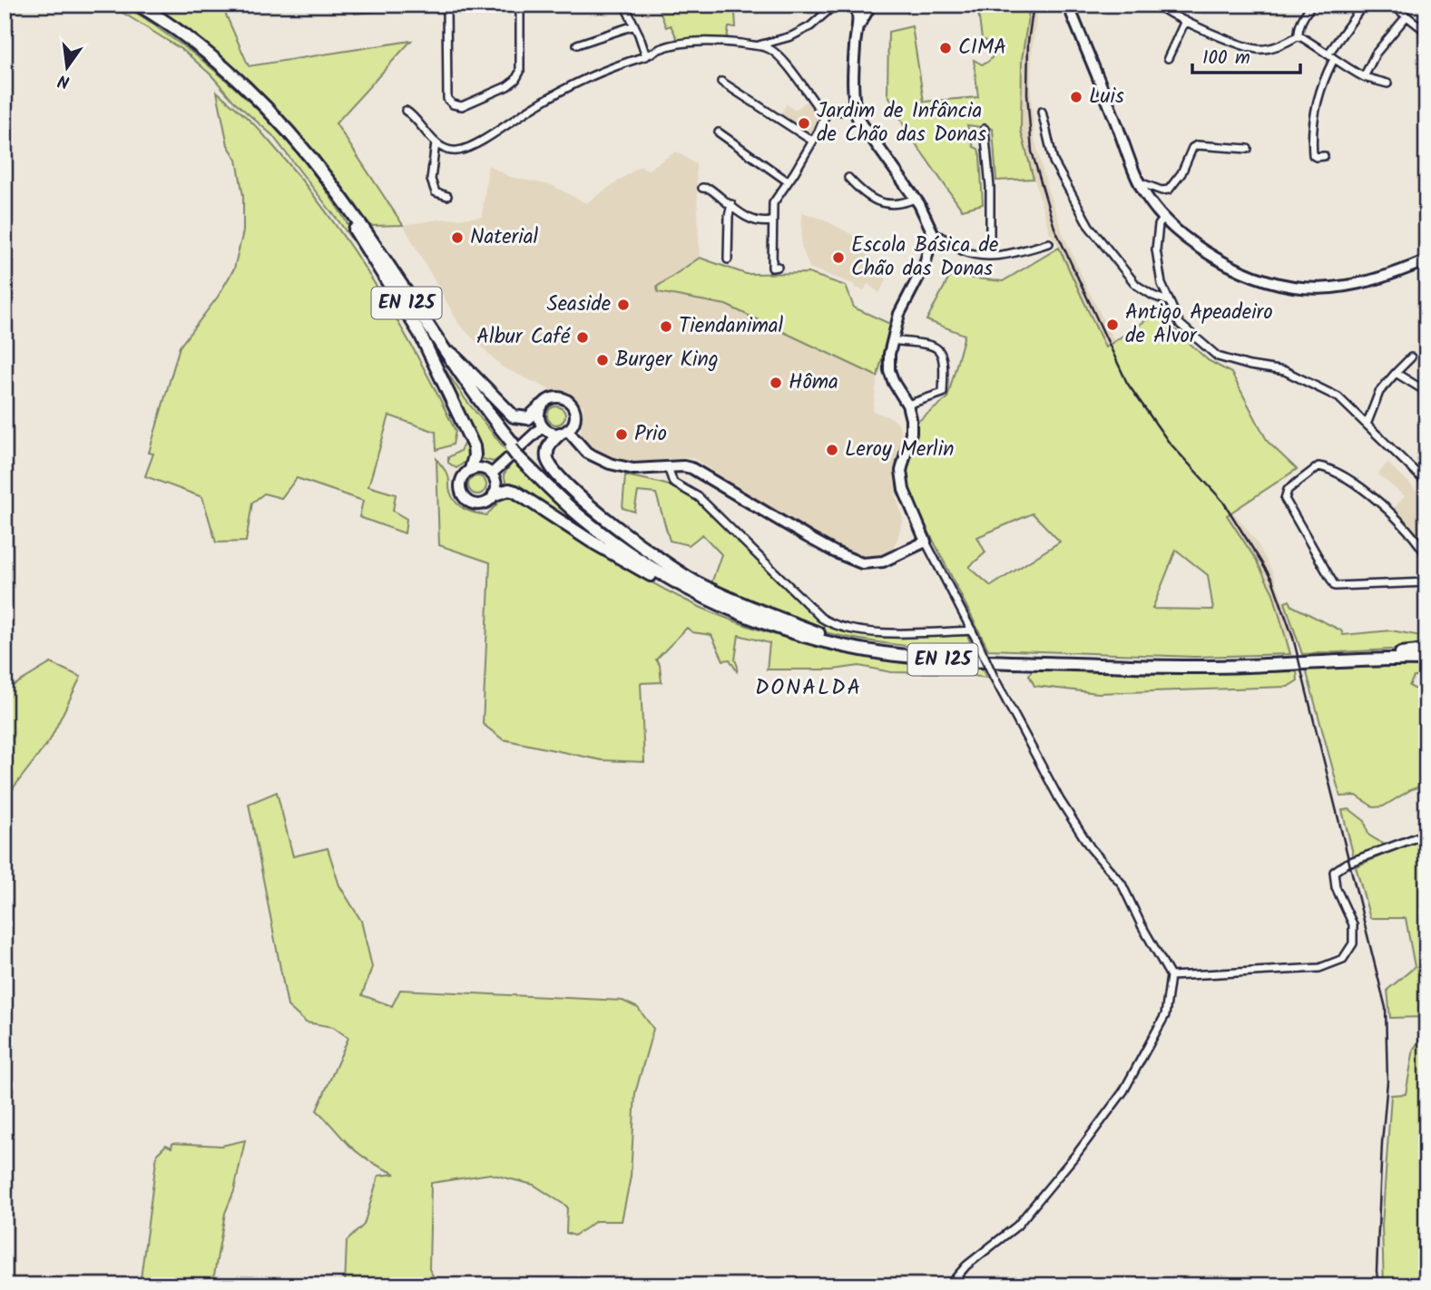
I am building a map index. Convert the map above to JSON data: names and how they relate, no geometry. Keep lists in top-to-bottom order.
{
  "streets": {
    "main road": ["EN 125"]
  },
  "districts": ["DONALDA"],
  "places": [
    "CIMA",
    "Luis",
    "Jardim de Infância de Chão das Donas",
    "Naterial",
    "Escola Básica de Chão das Donas",
    "Seaside",
    "Antigo Apeadeiro de Alvor",
    "Tiendanimal",
    "Albur Café",
    "Burger King",
    "Hôma",
    "Prio",
    "Leroy Merlin"
  ],
  "scale_bar": "100 m",
  "north": "bottom"
}
